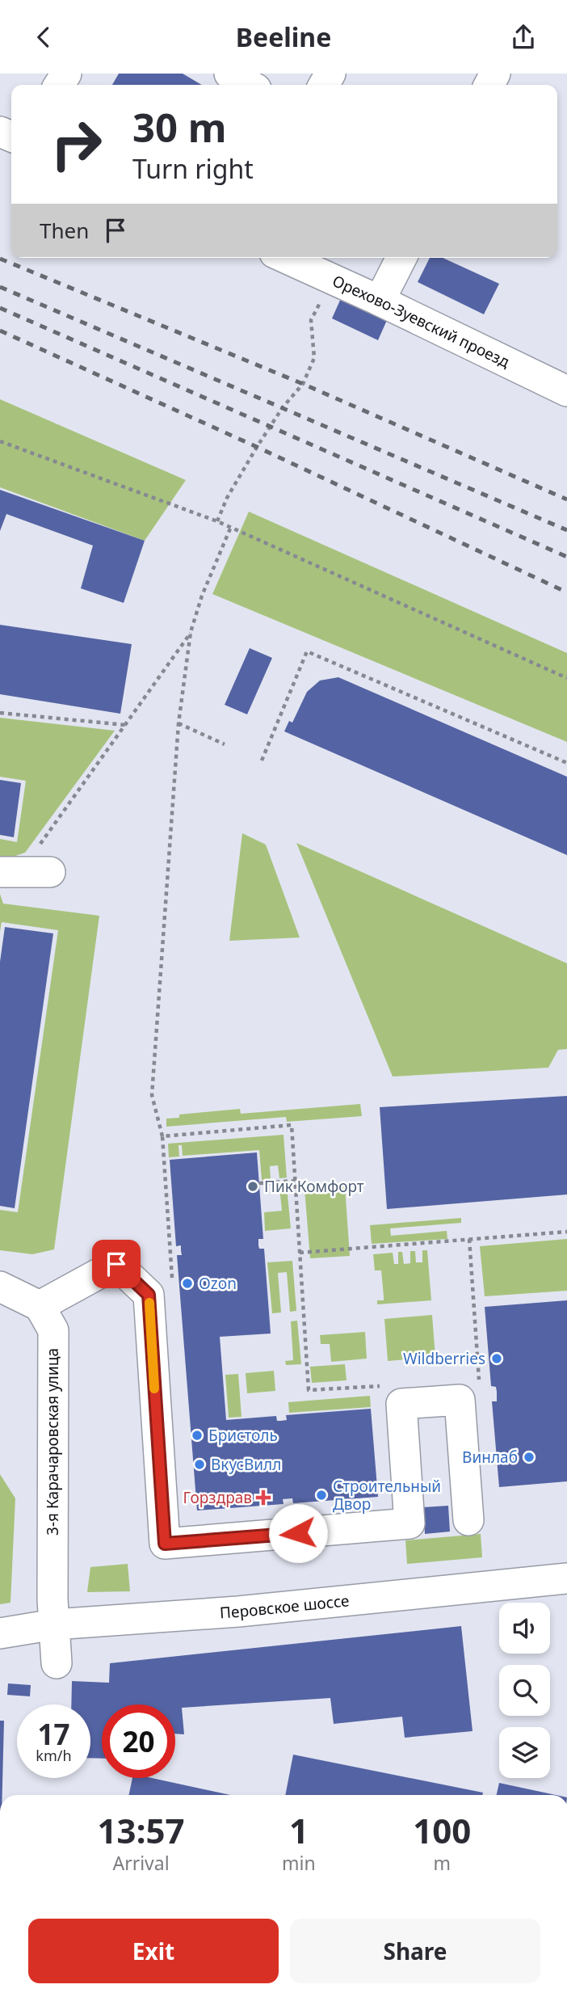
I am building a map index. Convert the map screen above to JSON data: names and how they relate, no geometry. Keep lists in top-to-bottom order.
{
  "streets": {
    "street": ["Орехово-Зуевский проезд", "3-я Карачаровская улица", "Перовское шоссе"]
  },
  "crossings": [
    ["3-я Карачаровская улица", "Перовское шоссе"]
  ],
  "places": {
    "other": [
      "Пик Комфорт",
      "Ozon",
      "Wildberries",
      "Бристоль",
      "Винлаб",
      "ВкусВилл",
      "Строительный Двор"
    ],
    "health": ["Горздрав"]
  },
  "page": {
    "header": "Beeline",
    "turn": ["30 m", "Turn right"],
    "then": "Then",
    "speed": "17 km/h",
    "limit": "20",
    "eta": [
      "13:57",
      "Arrival",
      "1",
      "min",
      "100",
      "m"
    ],
    "buttons": ["Exit", "Share"]
  }
}
